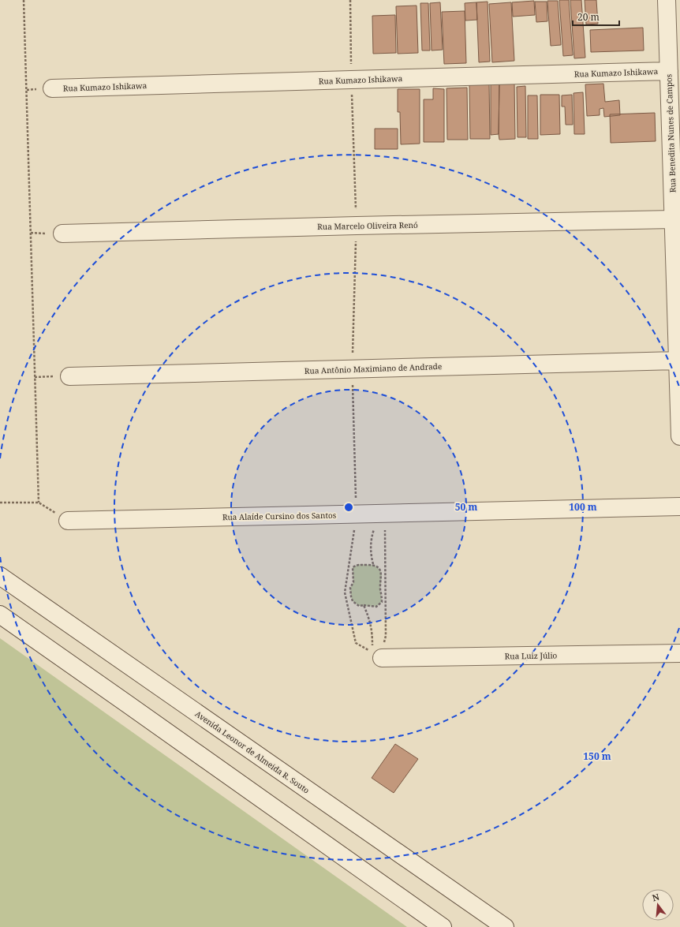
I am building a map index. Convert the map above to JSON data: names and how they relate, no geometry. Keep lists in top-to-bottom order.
{
  "streets": {
    "street": [
      "Rua Kumazo Ishikawa",
      "Rua Benedita Nunes de Campos",
      "Rua Marcelo Oliveira Renó",
      "Rua Antônio Maximiano de Andrade",
      "Rua Alaíde Cursino dos Santos",
      "Rua Luiz Júlio",
      "Avenida Leonor de Almeida R. Souto"
    ]
  },
  "crossings": [
    ["Rua Kumazo Ishikawa", "Rua Benedita Nunes de Campos"],
    ["Rua Benedita Nunes de Campos", "Rua Marcelo Oliveira Renó"],
    ["Rua Benedita Nunes de Campos", "Rua Antônio Maximiano de Andrade"]
  ],
  "scale_bar": "20 m",
  "north": "top",
  "rings": ["50 m", "100 m", "150 m"]
}
